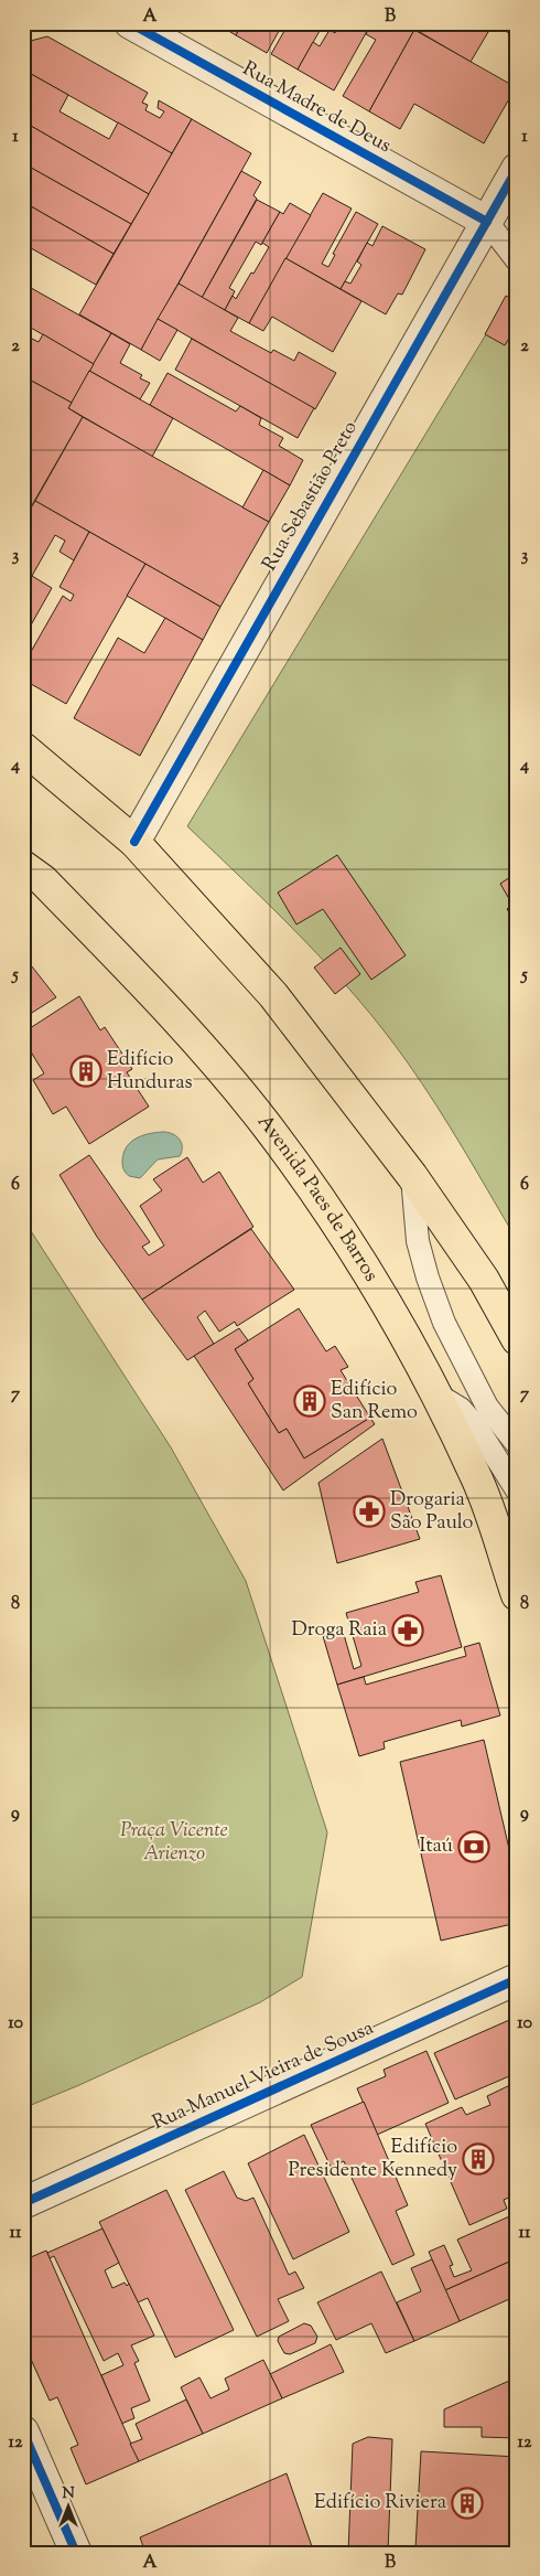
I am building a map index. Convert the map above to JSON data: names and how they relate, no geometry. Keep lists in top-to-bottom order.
{
  "streets": {
    "main road": ["Avenida Paes de Barros"],
    "street": ["Rua Madre de Deus", "Rua Sebastião Preto", "Rua Manuel Vieira de Sousa"]
  },
  "crossings": [
    ["Rua Madre de Deus", "Rua Sebastião Preto"]
  ],
  "parks": ["Praça Vicente Arienzo"],
  "places": {
    "building": [
      "Edifício Hunduras",
      "Edifício San Remo",
      "Edifício Presidente Kennedy",
      "Edifício Riviera"
    ],
    "pharmacy": ["Drogaria São Paulo", "Droga Raia"],
    "bank": ["Itaú"]
  },
  "north": "top",
  "grid": {
    "columns": ["A", "B"],
    "rows": [
      "1",
      "2",
      "3",
      "4",
      "5",
      "6",
      "7",
      "8",
      "9",
      "10",
      "11",
      "12"
    ]
  }
}
